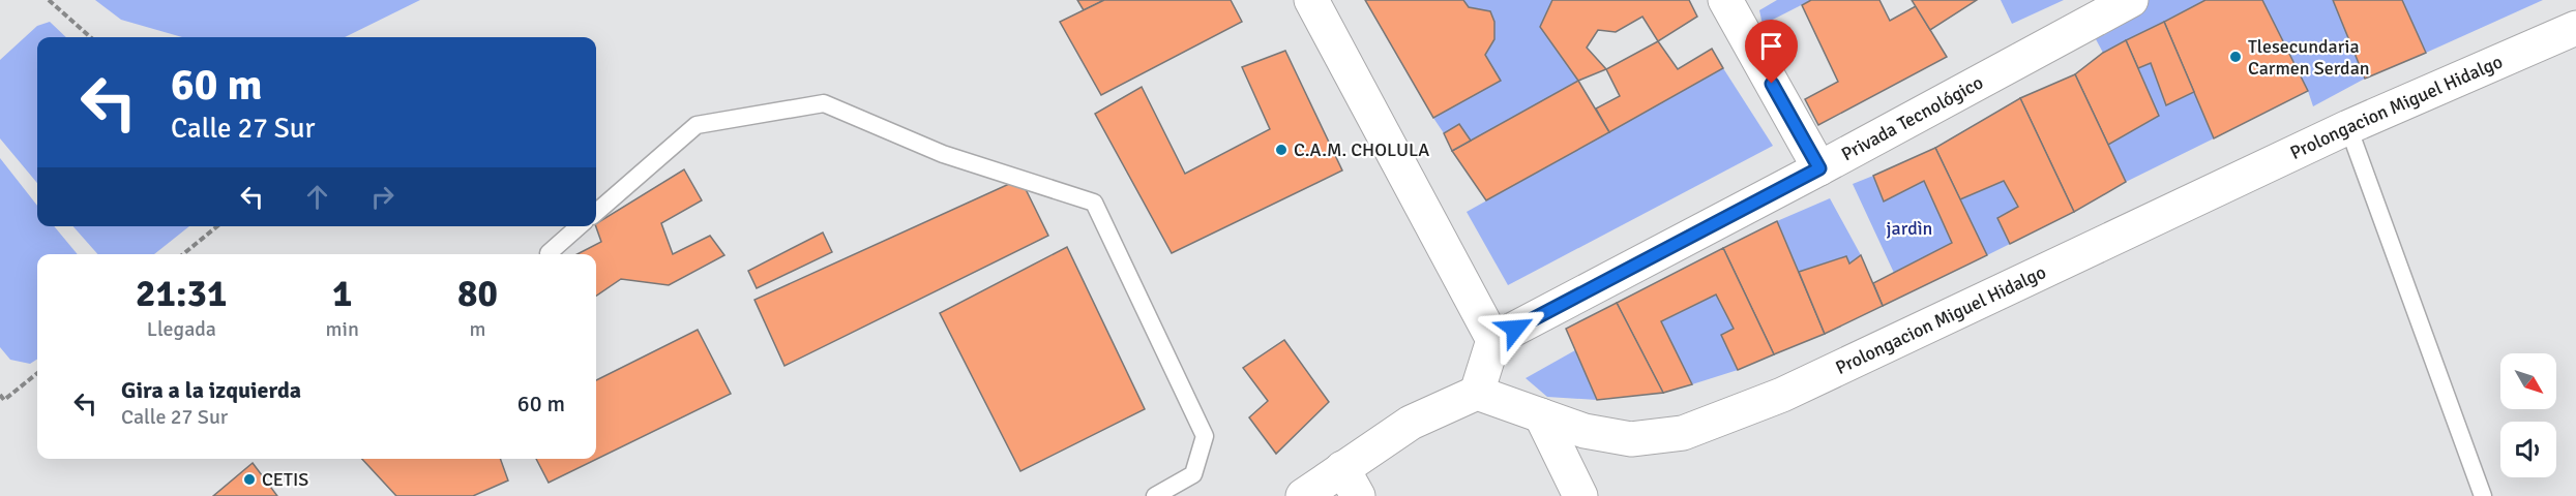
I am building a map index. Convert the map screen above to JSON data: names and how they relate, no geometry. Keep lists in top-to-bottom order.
{
  "streets": {
    "street": ["Prolongacion Miguel Hidalgo", "Privada Tecnológico"]
  },
  "parks": ["jardìn"],
  "places": ["Tlesecundaria Carmen Serdan", "C.A.M. CHOLULA", "CETIS"],
  "north": "bottom right",
  "page": {
    "turn": ["60 m", "Calle 27 Sur"],
    "eta": [
      "21:31",
      "Llegada",
      "1",
      "min",
      "80",
      "m"
    ],
    "list": [
      {
        "name": "Gira a la izquierda",
        "note": "Calle 27 Sur",
        "value": "60 m"
      }
    ]
  }
}
